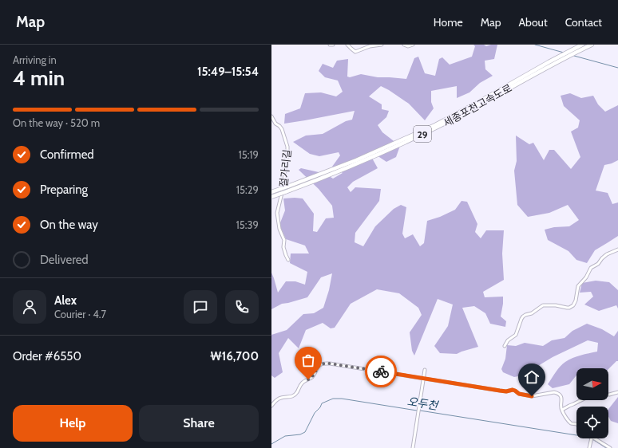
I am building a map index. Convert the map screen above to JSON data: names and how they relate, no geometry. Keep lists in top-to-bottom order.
{
  "streets": {
    "highway": ["세종포천고속도로", "29"],
    "street": ["절가리길"]
  },
  "water": ["오두천"],
  "north": "right",
  "page": {
    "header": "Map",
    "nav": [
      "Home",
      "Map",
      "About",
      "Contact"
    ],
    "heading": ["4 min", "Arriving in", "15:49–15:54"],
    "panel": [
      "Alex",
      "Courier · 4.7",
      "Order #6550",
      "₩16,700"
    ],
    "bar": "On the way · 520 m",
    "list": [
      ["Confirmed", "15:19"],
      ["Preparing", "15:29"],
      ["On the way", "15:39"],
      "Delivered"
    ],
    "buttons": ["Help", "Share"]
  }
}
